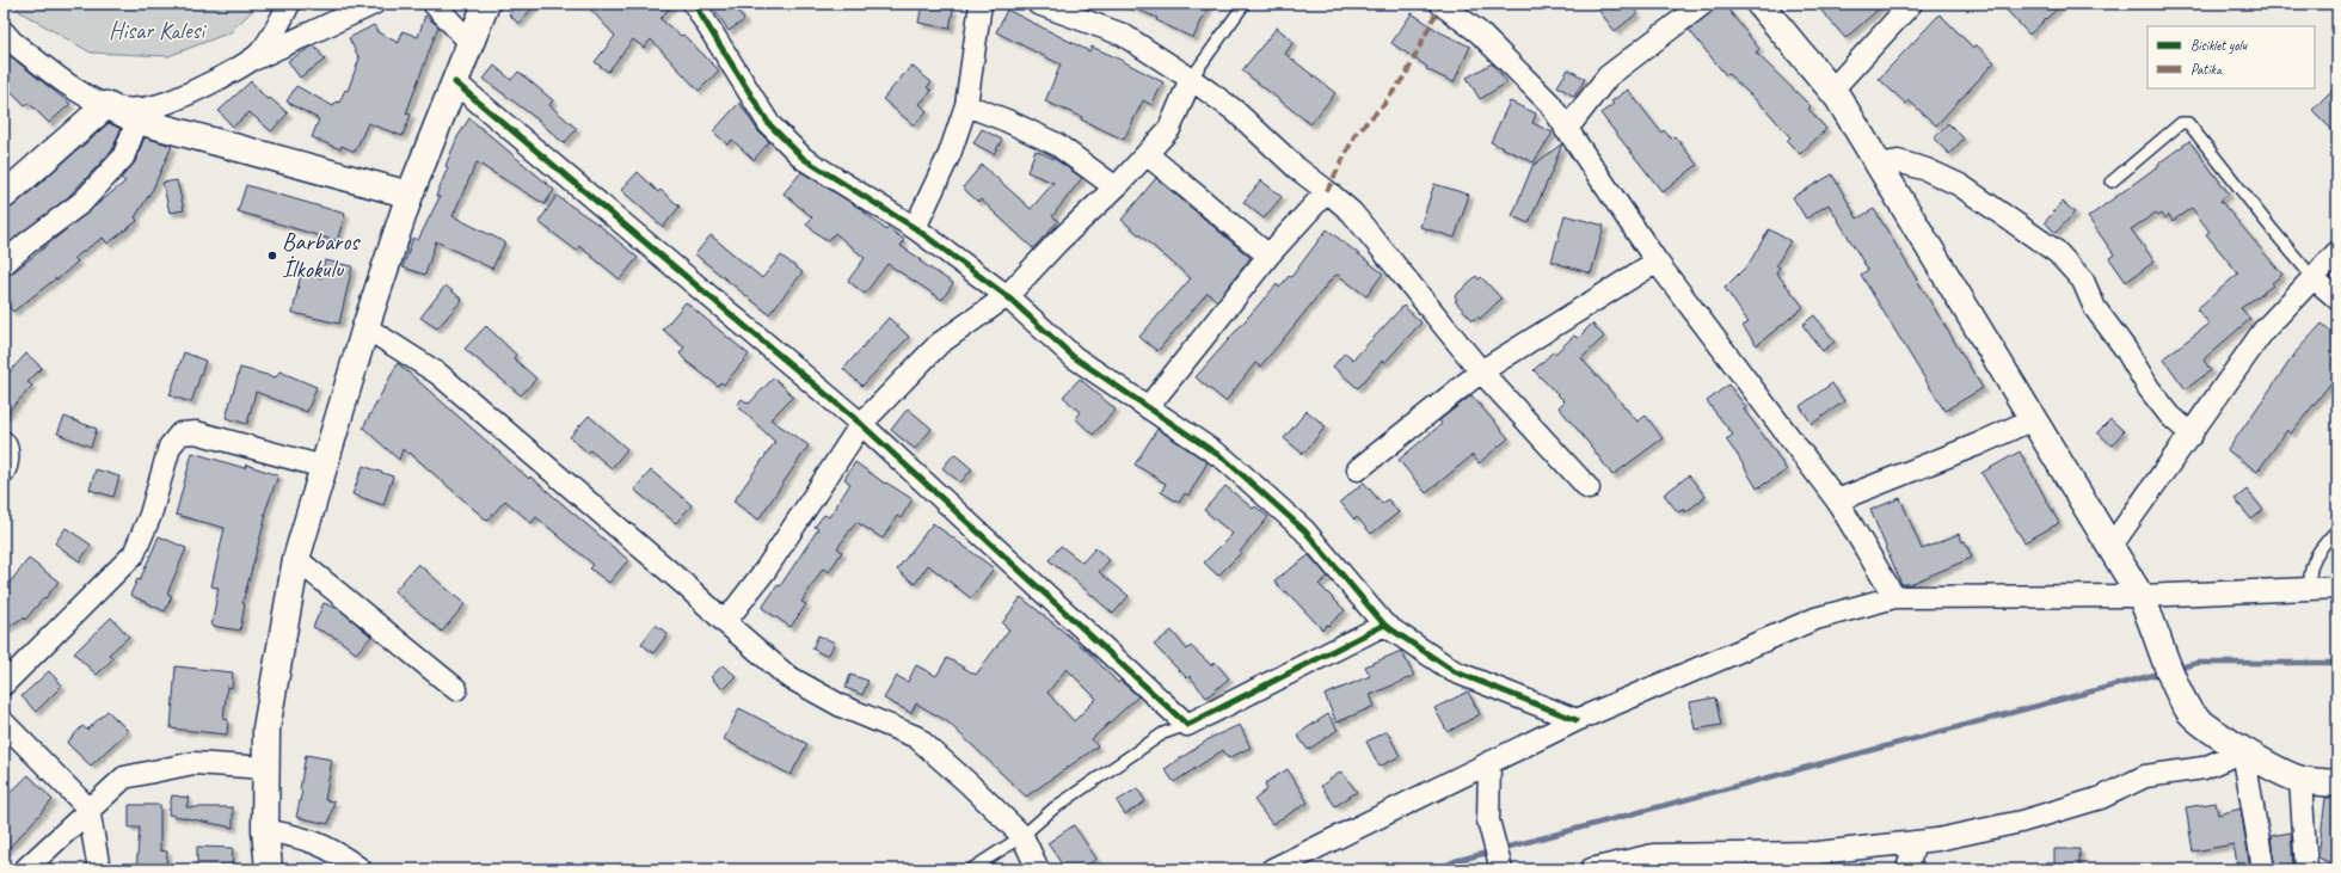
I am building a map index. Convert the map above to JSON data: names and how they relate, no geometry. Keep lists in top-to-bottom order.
{
  "parks": ["Hisar Kalesi"],
  "places": ["Barbaros İlkokulu"],
  "legend": ["Bisiklet yolu", "Patika"]
}
